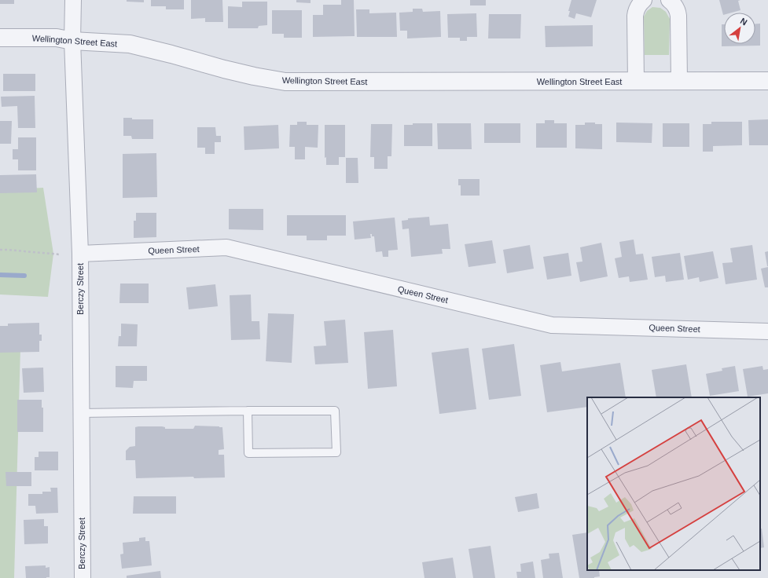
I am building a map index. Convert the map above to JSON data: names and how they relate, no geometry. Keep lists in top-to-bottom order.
{
  "streets": {
    "street": ["Wellington Street East", "Queen Street", "Berczy Street"]
  },
  "crossings": [
    ["Wellington Street East", "Berczy Street"],
    ["Queen Street", "Berczy Street"]
  ],
  "north": "top right"
}
